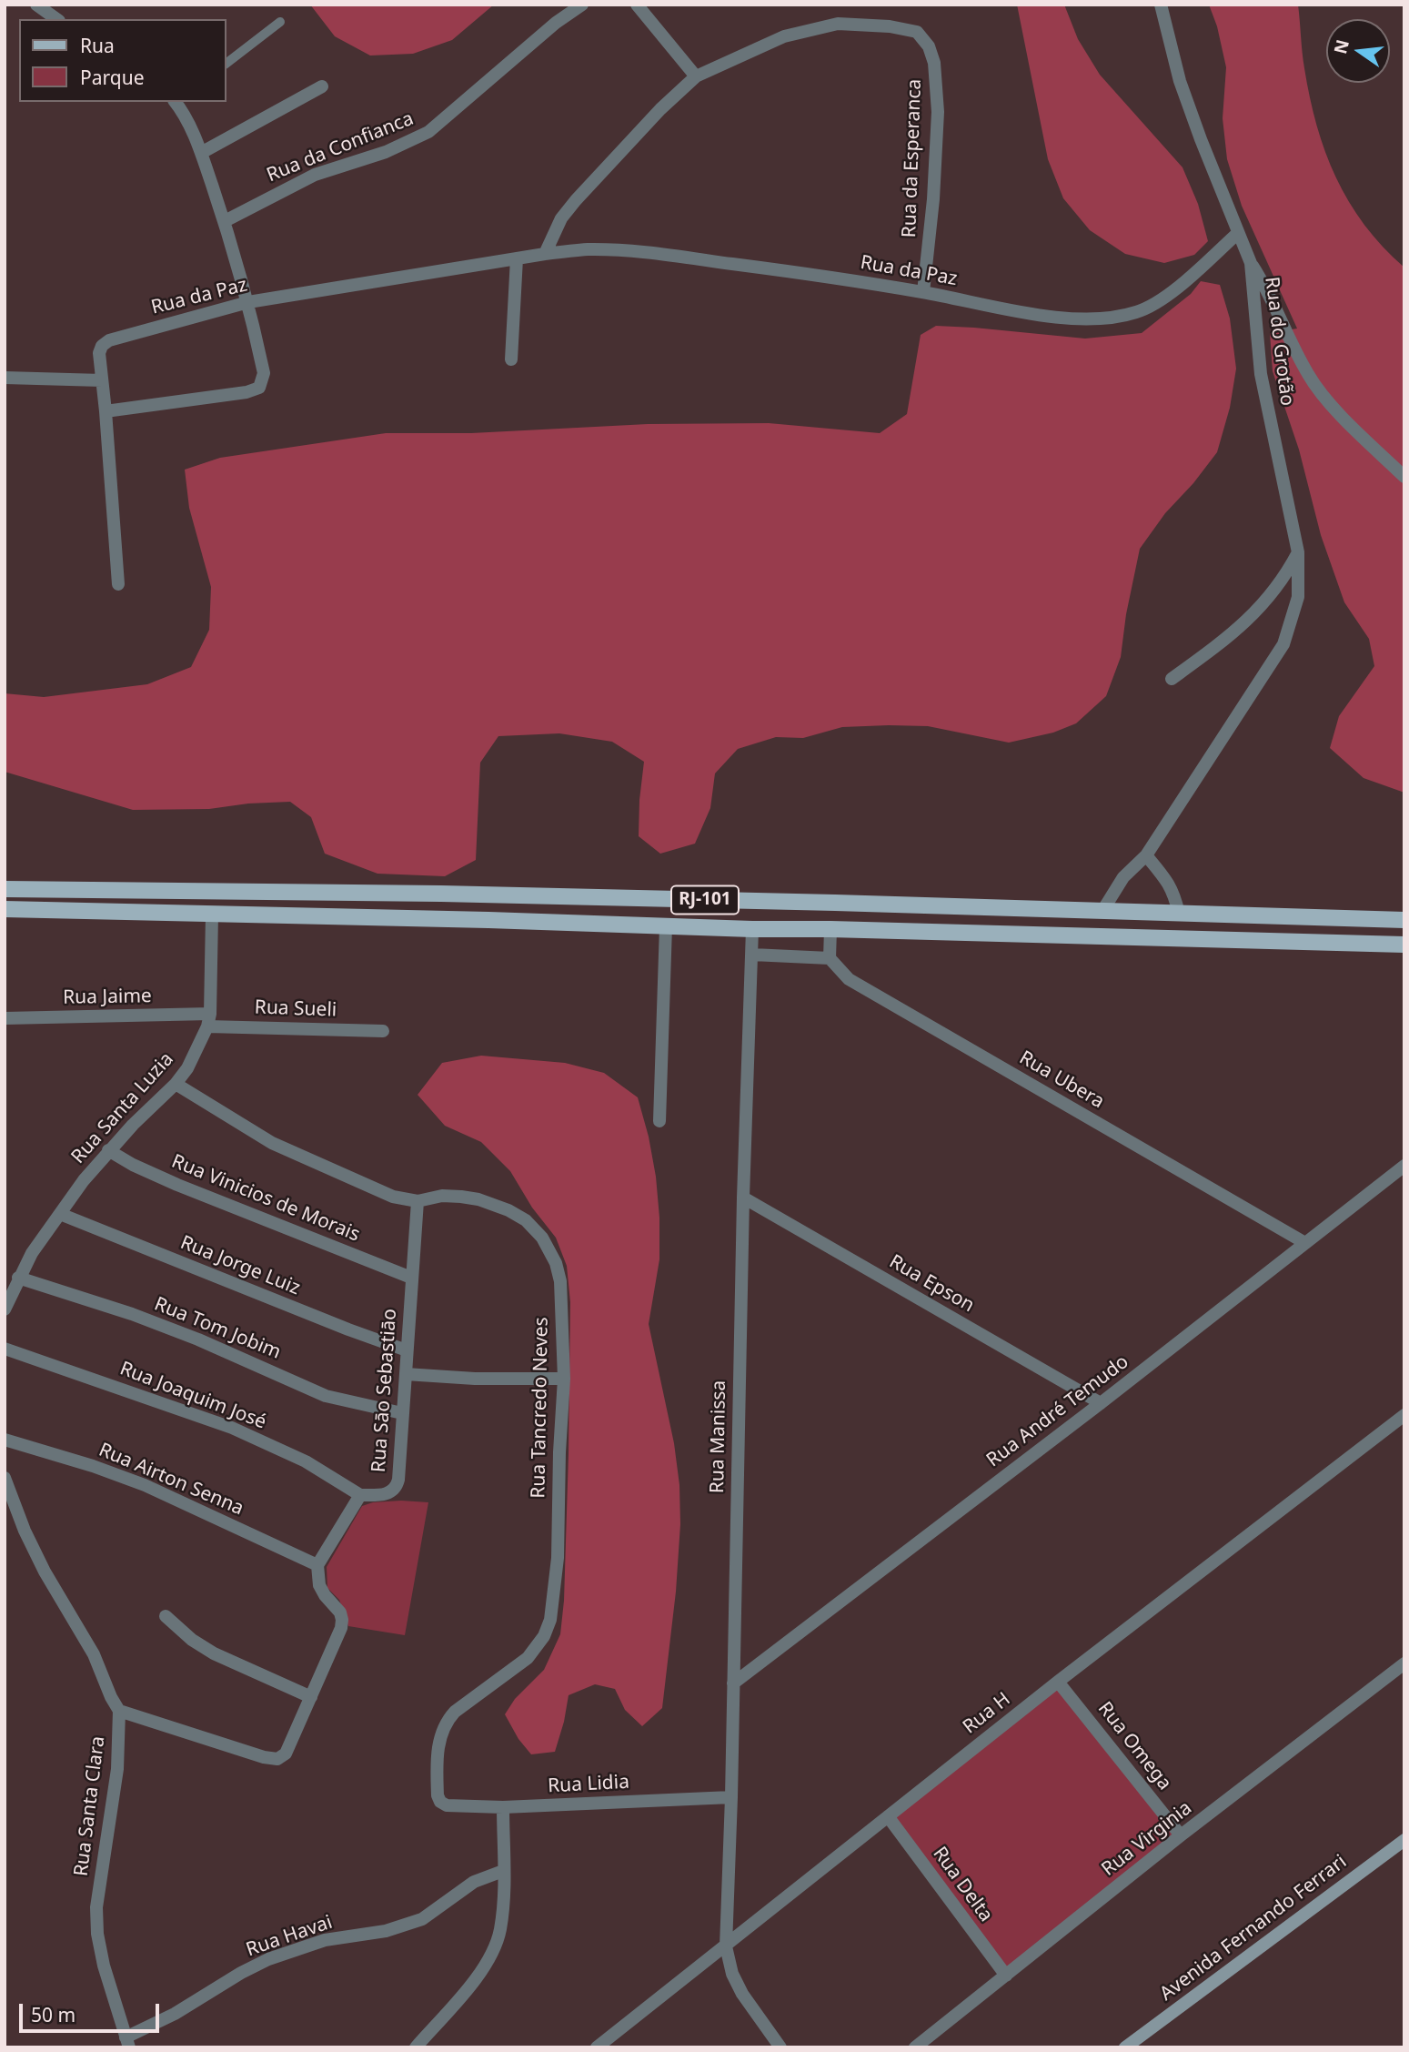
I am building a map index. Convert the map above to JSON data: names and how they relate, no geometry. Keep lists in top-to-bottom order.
{
  "streets": {
    "main road": ["RJ-101", "Avenida Fernando Ferrari"],
    "street": [
      "Rua da Confianca",
      "Rua da Esperanca",
      "Rua da Paz",
      "Rua do Grotão",
      "Rua Jaime",
      "Rua Sueli",
      "Rua Ubera",
      "Rua Santa Luzia",
      "Rua Vinicios de Morais",
      "Rua Jorge Luiz",
      "Rua Epson",
      "Rua Tom Jobim",
      "Rua Sāo Sebastiāo",
      "Rua Joaquim José",
      "Rua Tancredo Neves",
      "Rua André Temudo",
      "Rua Manissa",
      "Rua Airton Senna",
      "Rua H",
      "Rua Omega",
      "Rua Lidia",
      "Rua Santa Clara",
      "Rua Virginia",
      "Rua Delta",
      "Rua Havai"
    ]
  },
  "crossings": [
    ["Rua da Esperanca", "Rua da Paz"],
    ["Rua da Paz", "Rua do Grotão"],
    ["Rua do Grotão", "RJ-101"],
    ["RJ-101", "Rua Santa Luzia"],
    ["RJ-101", "Rua Manissa"],
    ["Rua Jaime", "Rua Sueli"],
    ["Rua Jaime", "Rua Santa Luzia"],
    ["Rua Sueli", "Rua Santa Luzia"],
    ["Rua Ubera", "Rua André Temudo"],
    ["Rua Santa Luzia", "Rua Vinicios de Morais"],
    ["Rua Santa Luzia", "Rua Jorge Luiz"],
    ["Rua Santa Luzia", "Rua Tom Jobim"],
    ["Rua Santa Luzia", "Rua Tancredo Neves"],
    ["Rua Vinicios de Morais", "Rua Sāo Sebastiāo"],
    ["Rua Jorge Luiz", "Rua Sāo Sebastiāo"],
    ["Rua Epson", "Rua André Temudo"],
    ["Rua Epson", "Rua Manissa"],
    ["Rua Tom Jobim", "Rua Sāo Sebastiāo"],
    ["Rua Sāo Sebastiāo", "Rua Joaquim José"],
    ["Rua Sāo Sebastiāo", "Rua Tancredo Neves"],
    ["Rua Sāo Sebastiāo", "Rua Airton Senna"],
    ["Rua Tancredo Neves", "Rua Lidia"],
    ["Rua André Temudo", "Rua Manissa"],
    ["Rua Manissa", "Rua H"],
    ["Rua Manissa", "Rua Lidia"],
    ["Rua H", "Rua Omega"],
    ["Rua H", "Rua Delta"],
    ["Rua Omega", "Rua Virginia"],
    ["Rua Santa Clara", "Rua Havai"],
    ["Rua Virginia", "Rua Delta"]
  ],
  "legend": ["Rua", "Parque"],
  "scale_bar": "50 m",
  "north": "left"
}
